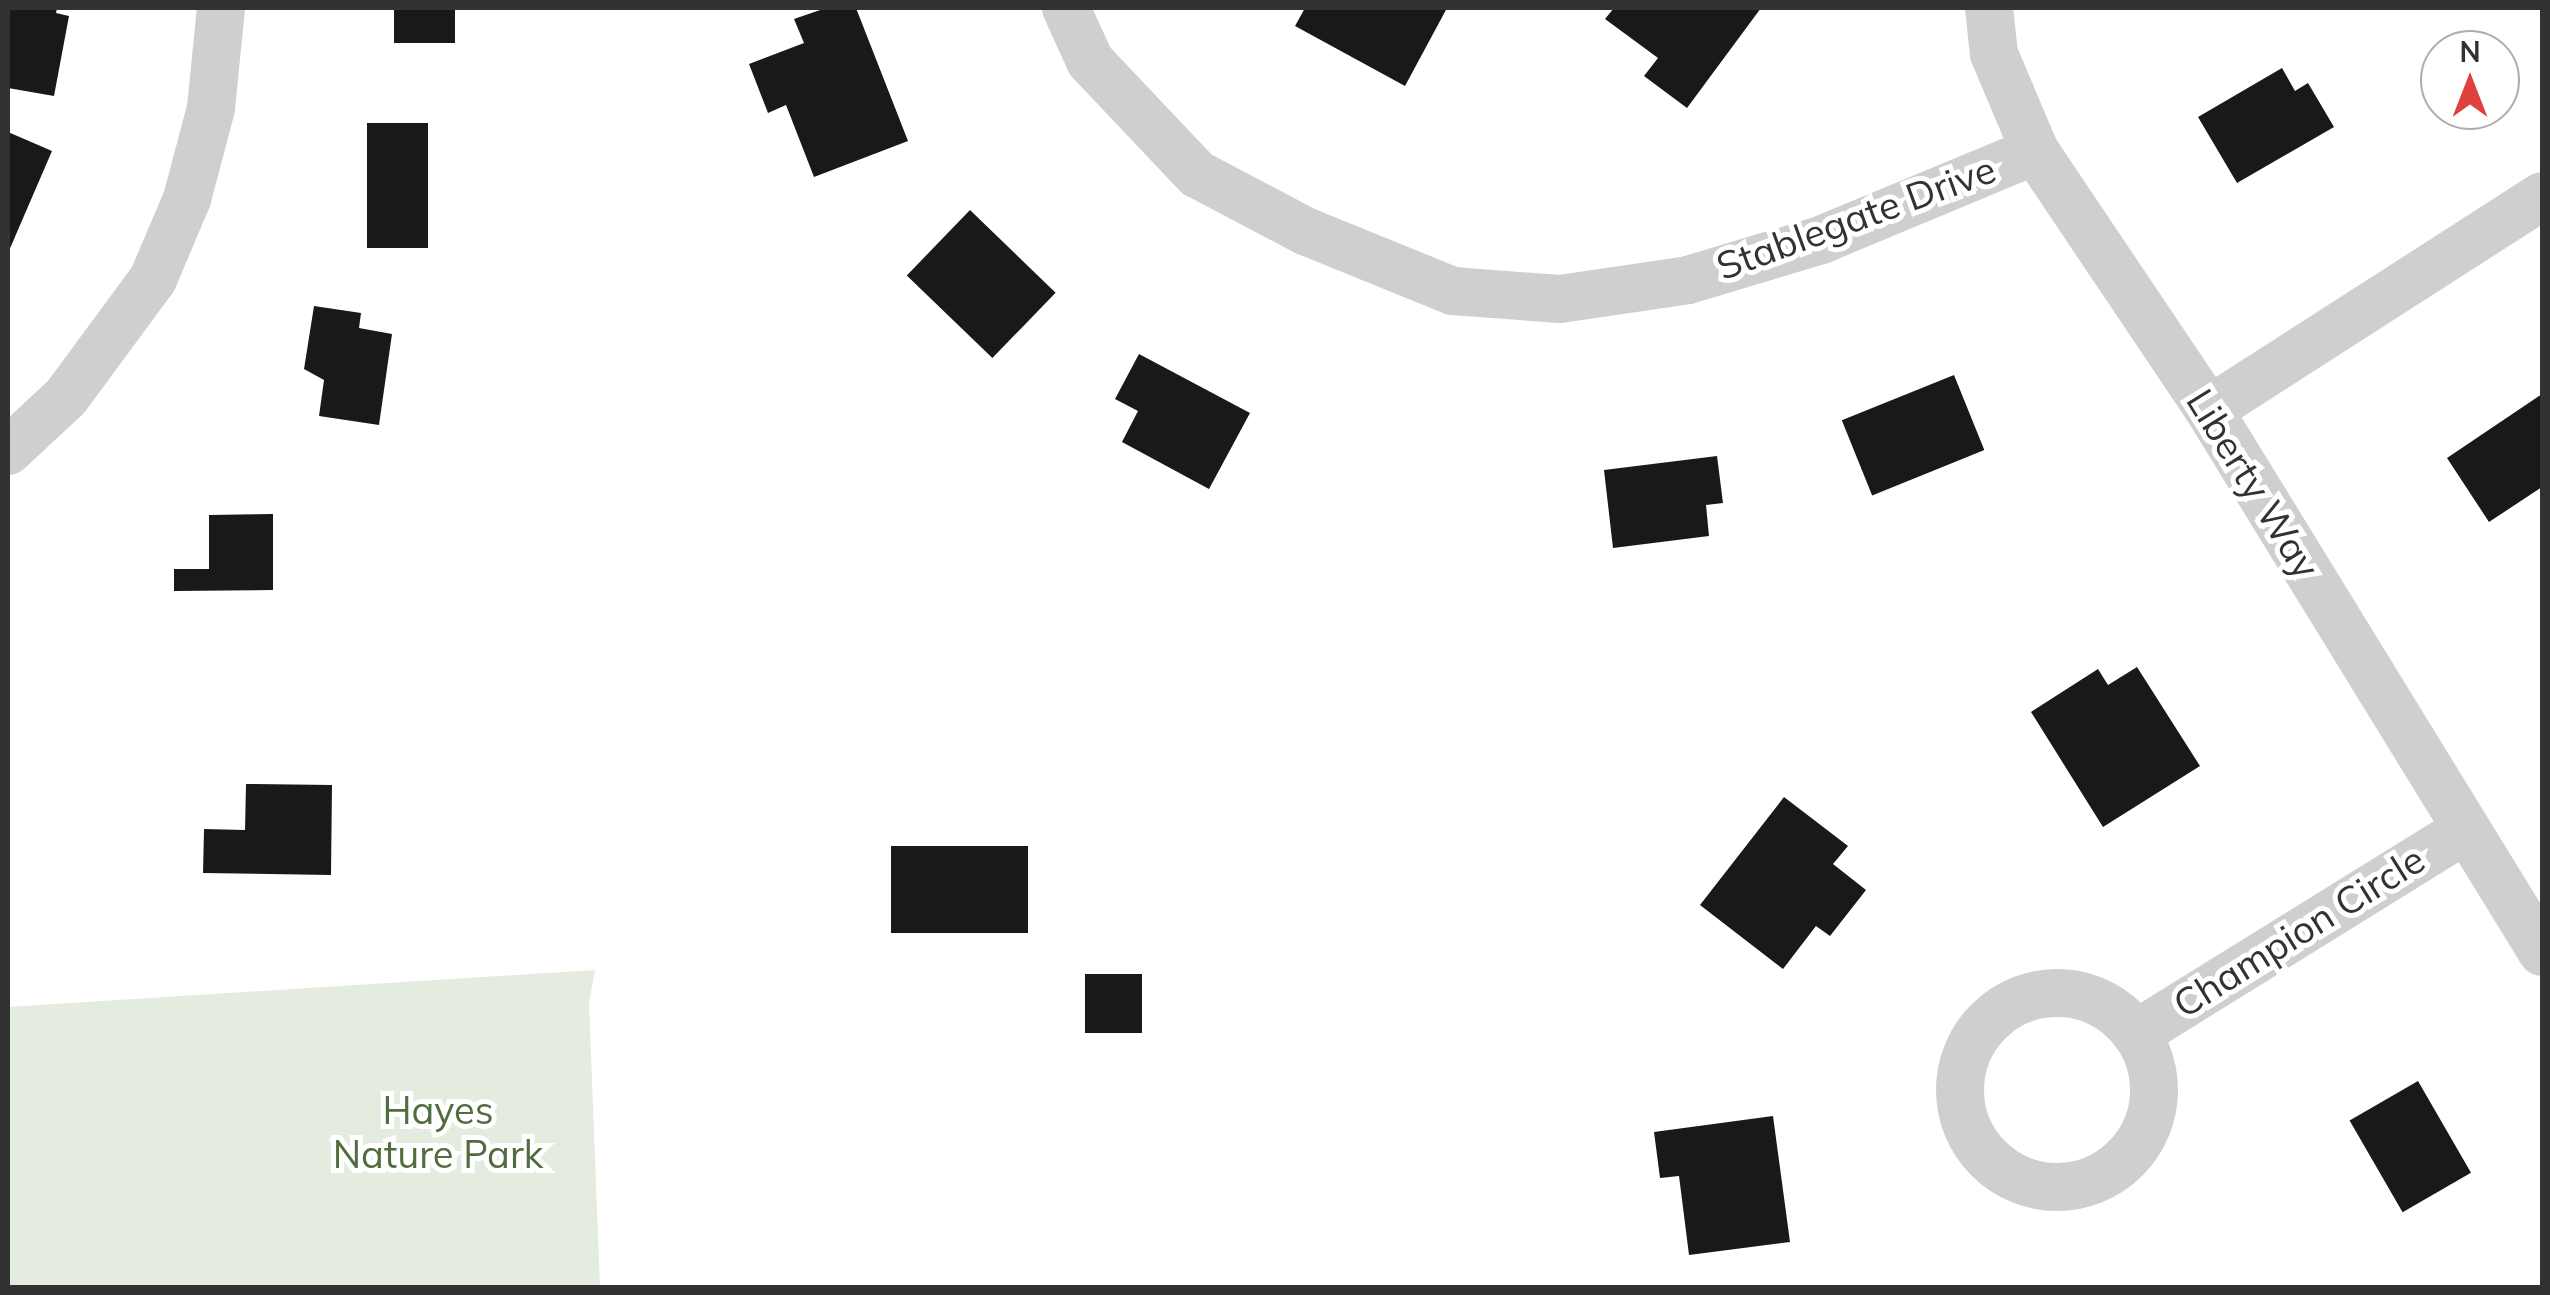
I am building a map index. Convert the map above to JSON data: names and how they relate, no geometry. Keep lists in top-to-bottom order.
{
  "streets": {
    "street": ["Stablegate Drive", "Liberty Way", "Champion Circle"]
  },
  "crossings": [
    ["Stablegate Drive", "Liberty Way"],
    ["Liberty Way", "Champion Circle"]
  ],
  "parks": ["Hayes Nature Park"],
  "north": "top"
}
